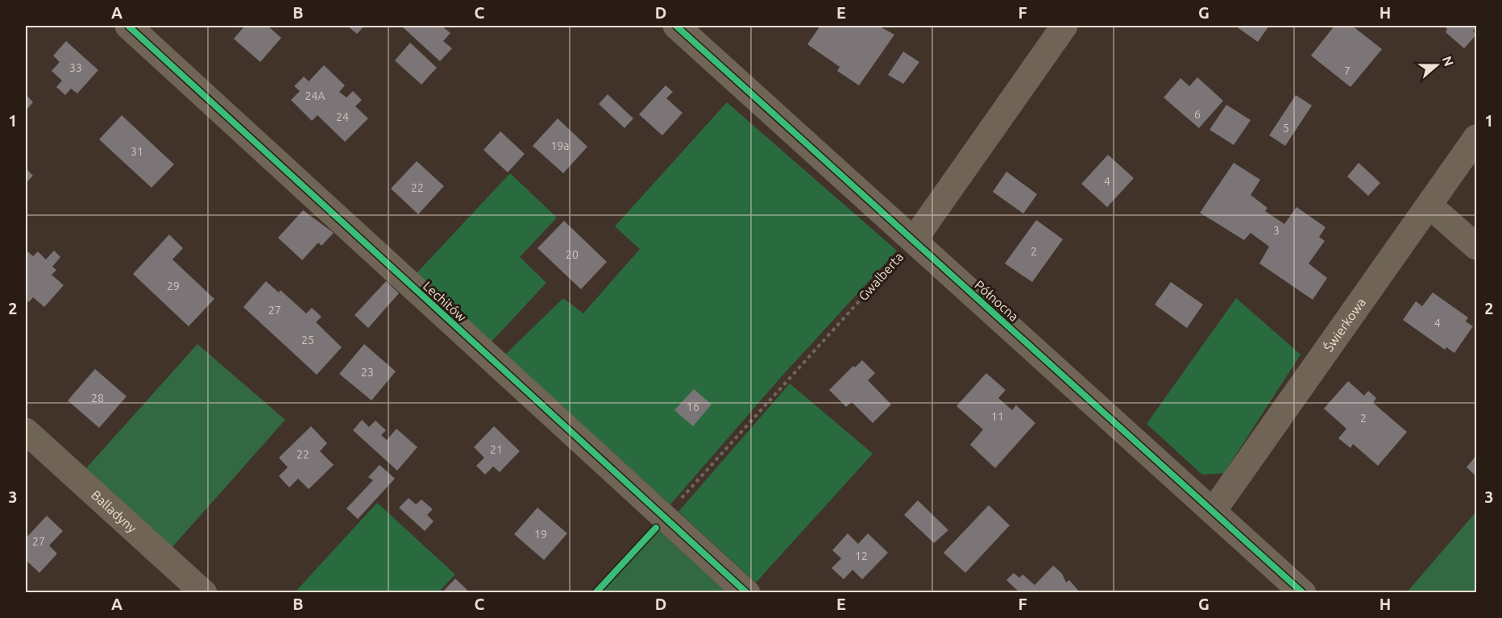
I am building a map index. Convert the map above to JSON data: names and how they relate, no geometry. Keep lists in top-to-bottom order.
{
  "streets": {
    "street": [
      "Gwalberta",
      "Północna",
      "Lechitów",
      "Świerkowa",
      "Balladyny"
    ]
  },
  "crossings": [
    ["Gwalberta", "Północna"],
    ["Północna", "Świerkowa"]
  ],
  "house_numbers": [
    "33",
    "7",
    "24A",
    "6",
    "24",
    "5",
    "19a",
    "31",
    "4",
    "22",
    "3",
    "2",
    "20",
    "29",
    "27",
    "4",
    "25",
    "23",
    "28",
    "16",
    "11",
    "2",
    "21",
    "22",
    "19",
    "27",
    "12"
  ],
  "north": "right",
  "grid": {
    "columns": [
      "A",
      "B",
      "C",
      "D",
      "E",
      "F",
      "G",
      "H"
    ],
    "rows": ["1", "2", "3"]
  }
}
